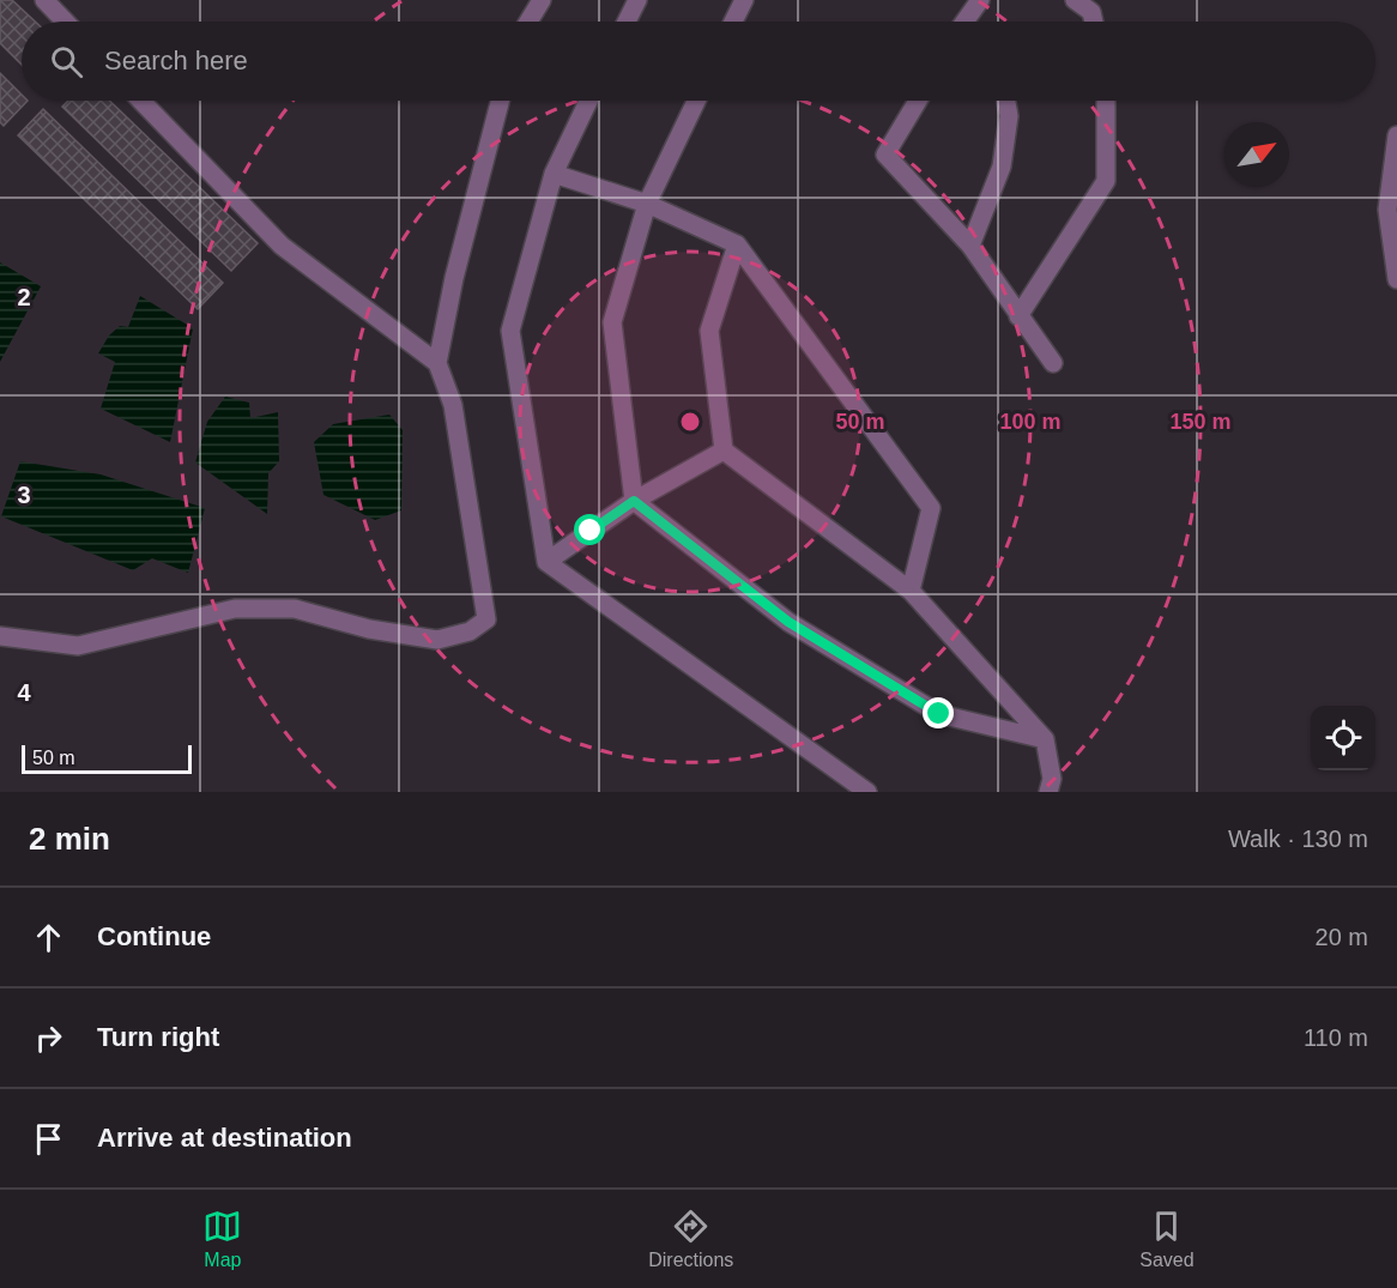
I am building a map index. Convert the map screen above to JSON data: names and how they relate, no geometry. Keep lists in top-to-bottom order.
{
  "scale_bar": "50 m",
  "north": "top right",
  "page": {
    "search": "Search here",
    "scale": "50 m",
    "heading": ["2 min", "Walk · 130 m"],
    "list": [
      ["Continue", "20 m"],
      ["Turn right", "110 m"],
      "Arrive at destination"
    ],
    "nav": ["Map", "Directions", "Saved"]
  },
  "grid": {
    "rows": ["2", "3", "4"]
  },
  "rings": ["50 m", "100 m", "150 m"]
}
